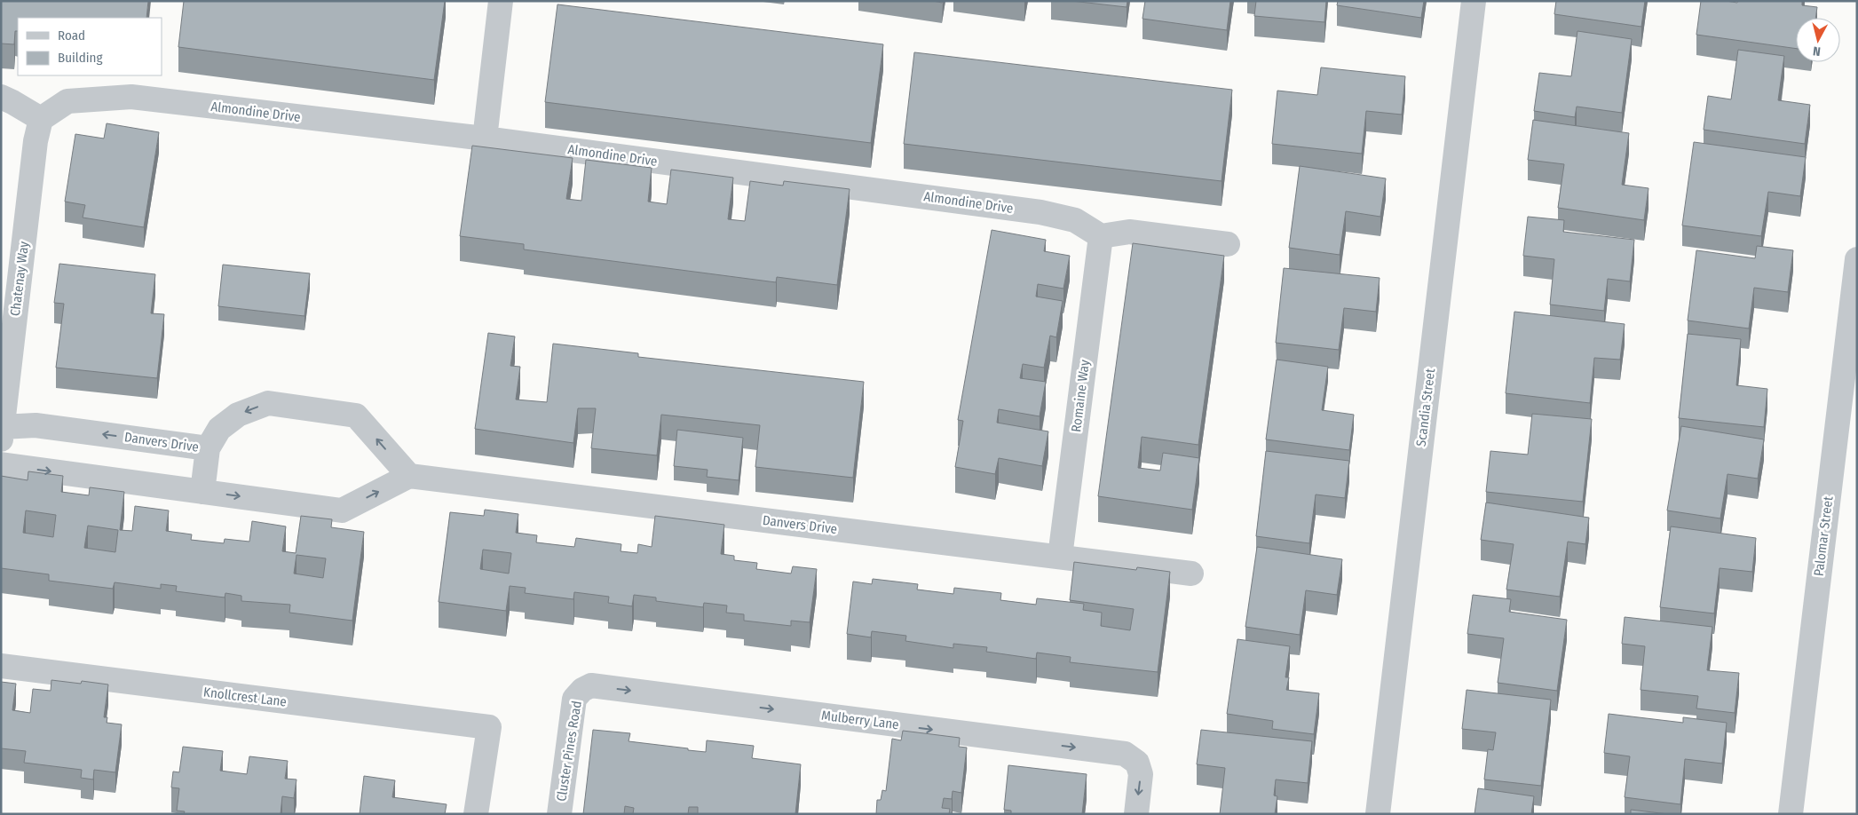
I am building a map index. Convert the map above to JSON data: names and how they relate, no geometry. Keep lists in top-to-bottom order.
{
  "streets": {
    "street": [
      "Almondine Drive",
      "Chatenay Way",
      "Romaine Way",
      "Scandia Street",
      "Danvers Drive",
      "Palomar Street",
      "Knollcrest Lane",
      "Mulberry Lane",
      "Cluster Pines Road"
    ]
  },
  "crossings": [
    ["Almondine Drive", "Chatenay Way"],
    ["Almondine Drive", "Romaine Way"],
    ["Chatenay Way", "Danvers Drive"],
    ["Romaine Way", "Danvers Drive"],
    ["Mulberry Lane", "Cluster Pines Road"]
  ],
  "one_way": ["Mulberry Lane"],
  "legend": ["Road", "Building"],
  "north": "bottom"
}
